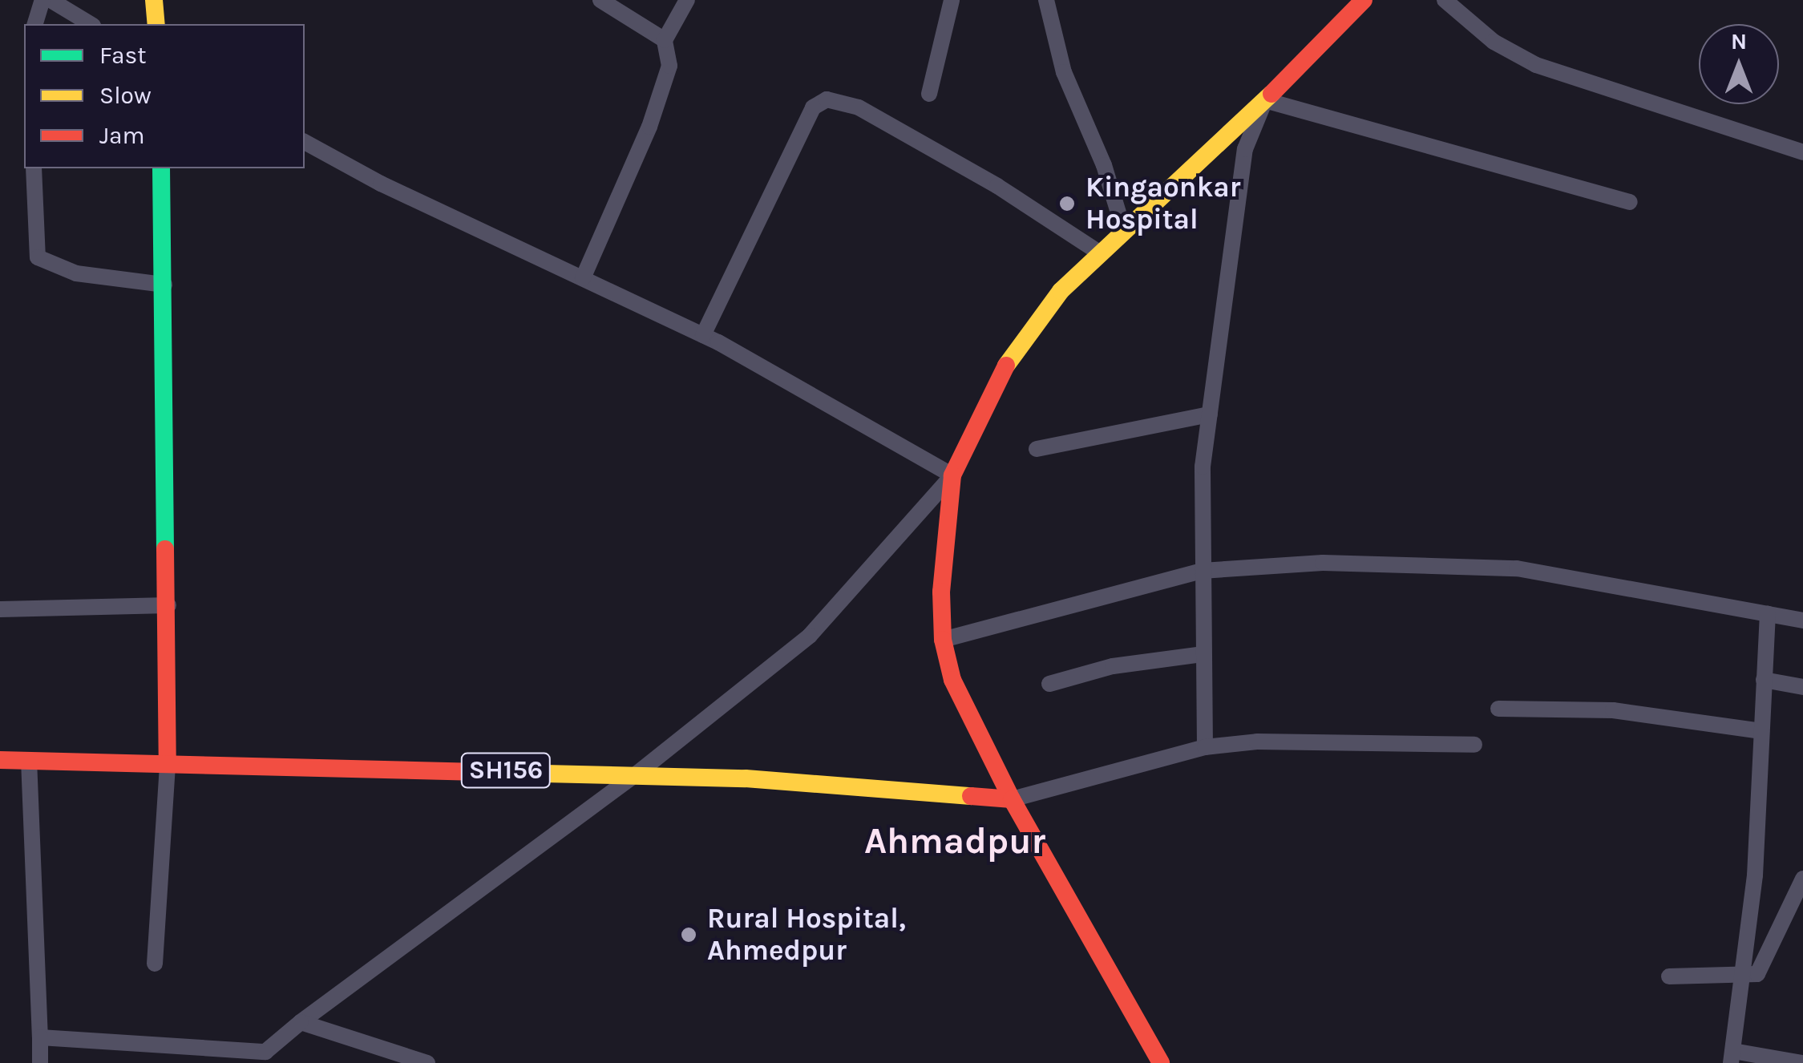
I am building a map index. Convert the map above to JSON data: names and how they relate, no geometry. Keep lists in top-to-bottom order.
{
  "streets": {
    "main road": ["SH156"]
  },
  "districts": ["Ahmadpur"],
  "places": ["Kingaonkar Hospital", "Rural Hospital, Ahmedpur"],
  "legend": ["Fast", "Slow", "Jam"],
  "north": "top"
}
